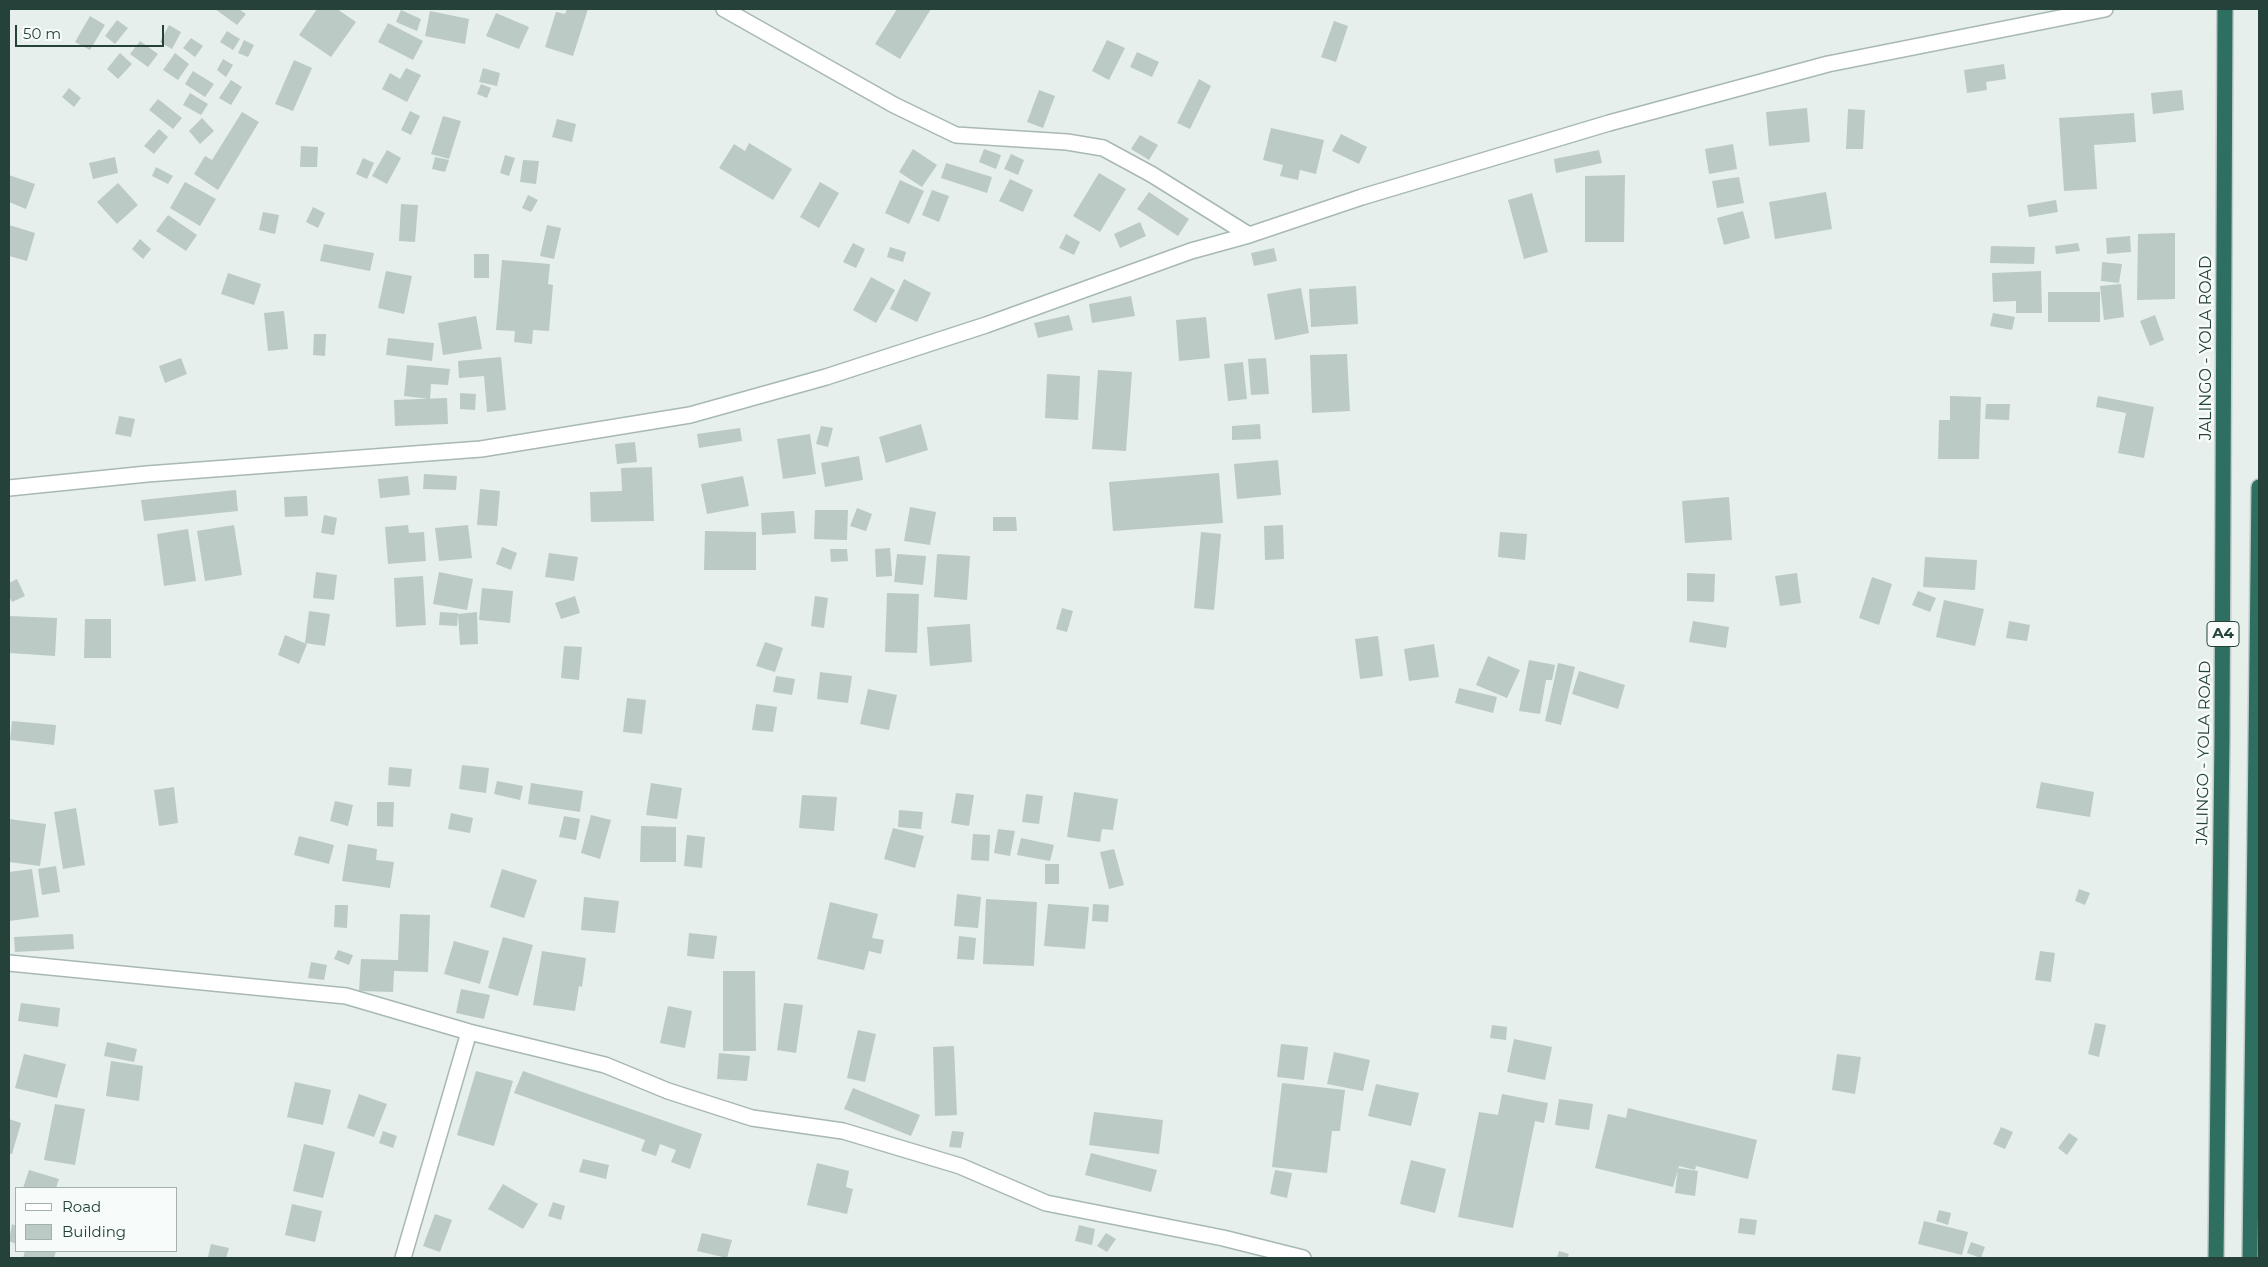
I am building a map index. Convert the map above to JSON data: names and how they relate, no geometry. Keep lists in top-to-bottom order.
{
  "streets": {
    "highway": ["JALINGO - YOLA ROAD", "A4"]
  },
  "legend": ["Road", "Building"],
  "scale_bar": "50 m"
}
